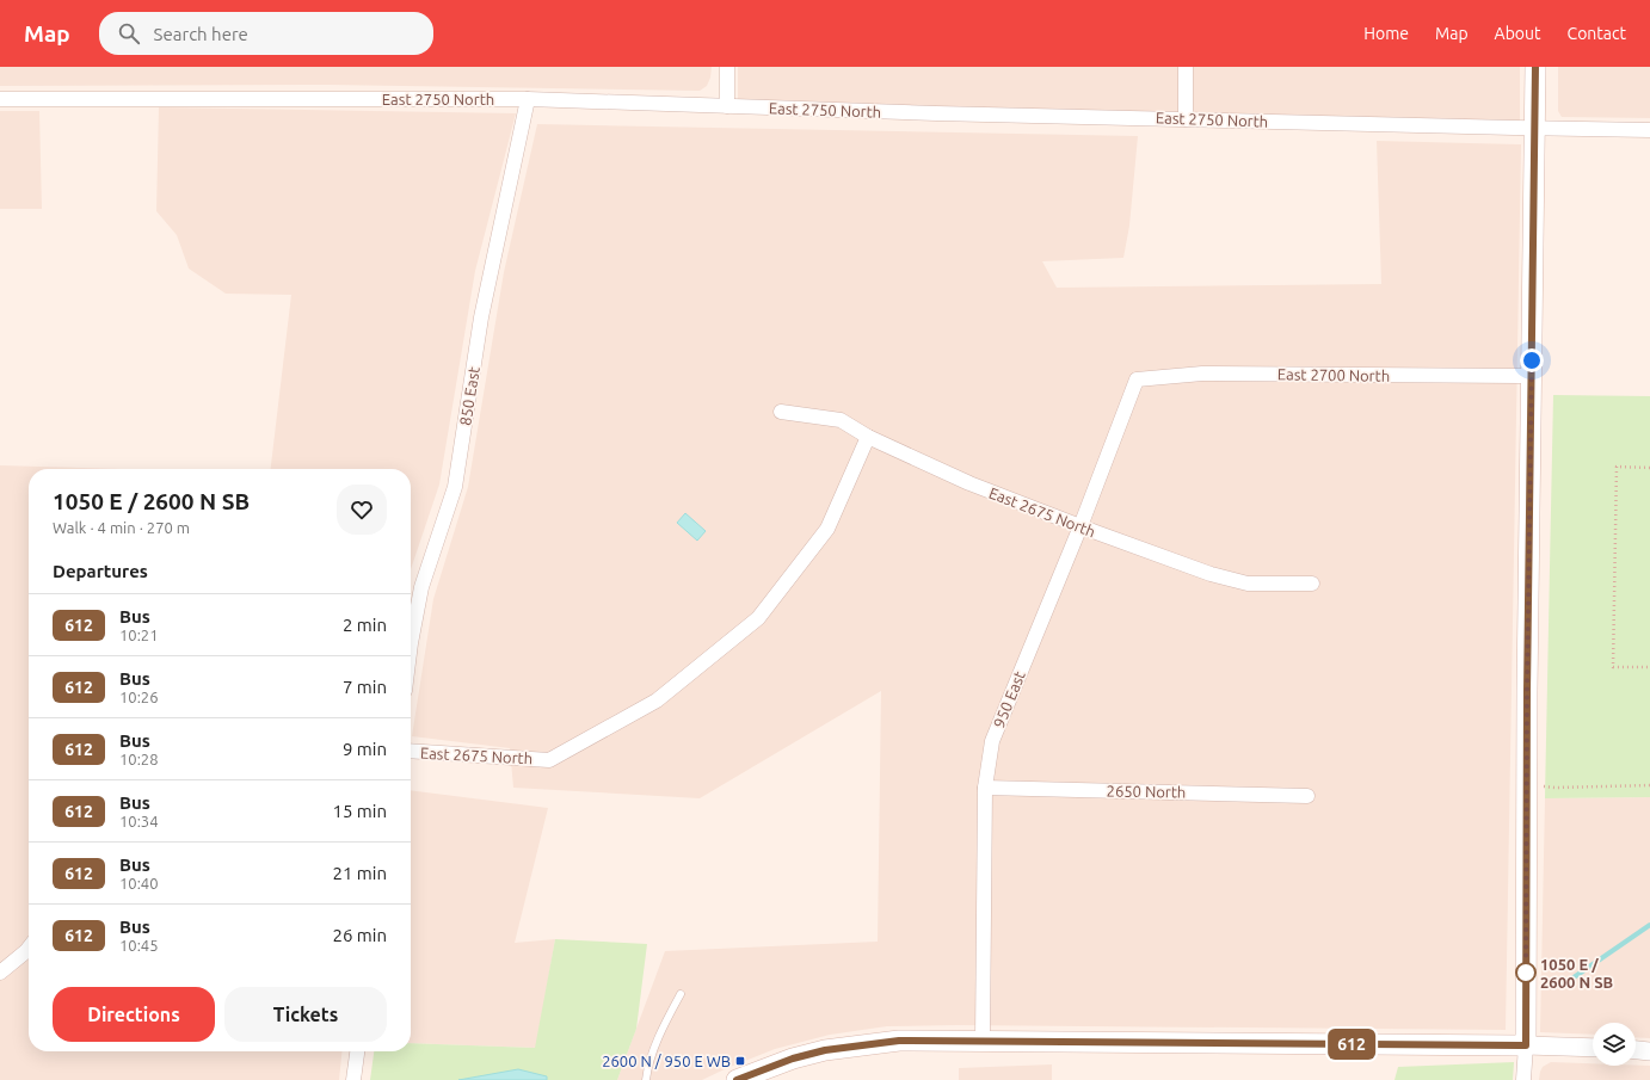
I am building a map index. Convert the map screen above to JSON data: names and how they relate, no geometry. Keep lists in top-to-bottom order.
{
  "streets": {
    "street": [
      "East 2750 North",
      "East 2700 North",
      "850 East",
      "East 2675 North",
      "950 East",
      "2650 North"
    ]
  },
  "crossings": [
    ["East 2750 North", "850 East"],
    ["East 2700 North", "950 East"],
    ["East 2675 North", "950 East"],
    ["950 East", "2650 North"]
  ],
  "places": {
    "other": ["1050 E / 2600 N SB"],
    "transit": ["2600 N / 950 E WB"]
  },
  "lines": ["bus line 612"],
  "page": {
    "header": "Map",
    "search": "Search here",
    "nav": [
      "Home",
      "Map",
      "About",
      "Contact"
    ],
    "on_map": "612",
    "heading": [
      ["1050 E / 2600 N SB", "Walk · 4 min · 270 m"],
      "Departures"
    ],
    "list": [
      {
        "mark": "612",
        "name": "Bus",
        "note": "10:21",
        "value": "2 min"
      },
      {
        "mark": "612",
        "name": "Bus",
        "note": "10:26",
        "value": "7 min"
      },
      {
        "mark": "612",
        "name": "Bus",
        "note": "10:28",
        "value": "9 min"
      },
      {
        "mark": "612",
        "name": "Bus",
        "note": "10:34",
        "value": "15 min"
      },
      {
        "mark": "612",
        "name": "Bus",
        "note": "10:40",
        "value": "21 min"
      },
      {
        "mark": "612",
        "name": "Bus",
        "note": "10:45",
        "value": "26 min"
      }
    ],
    "buttons": ["Directions", "Tickets"]
  }
}
